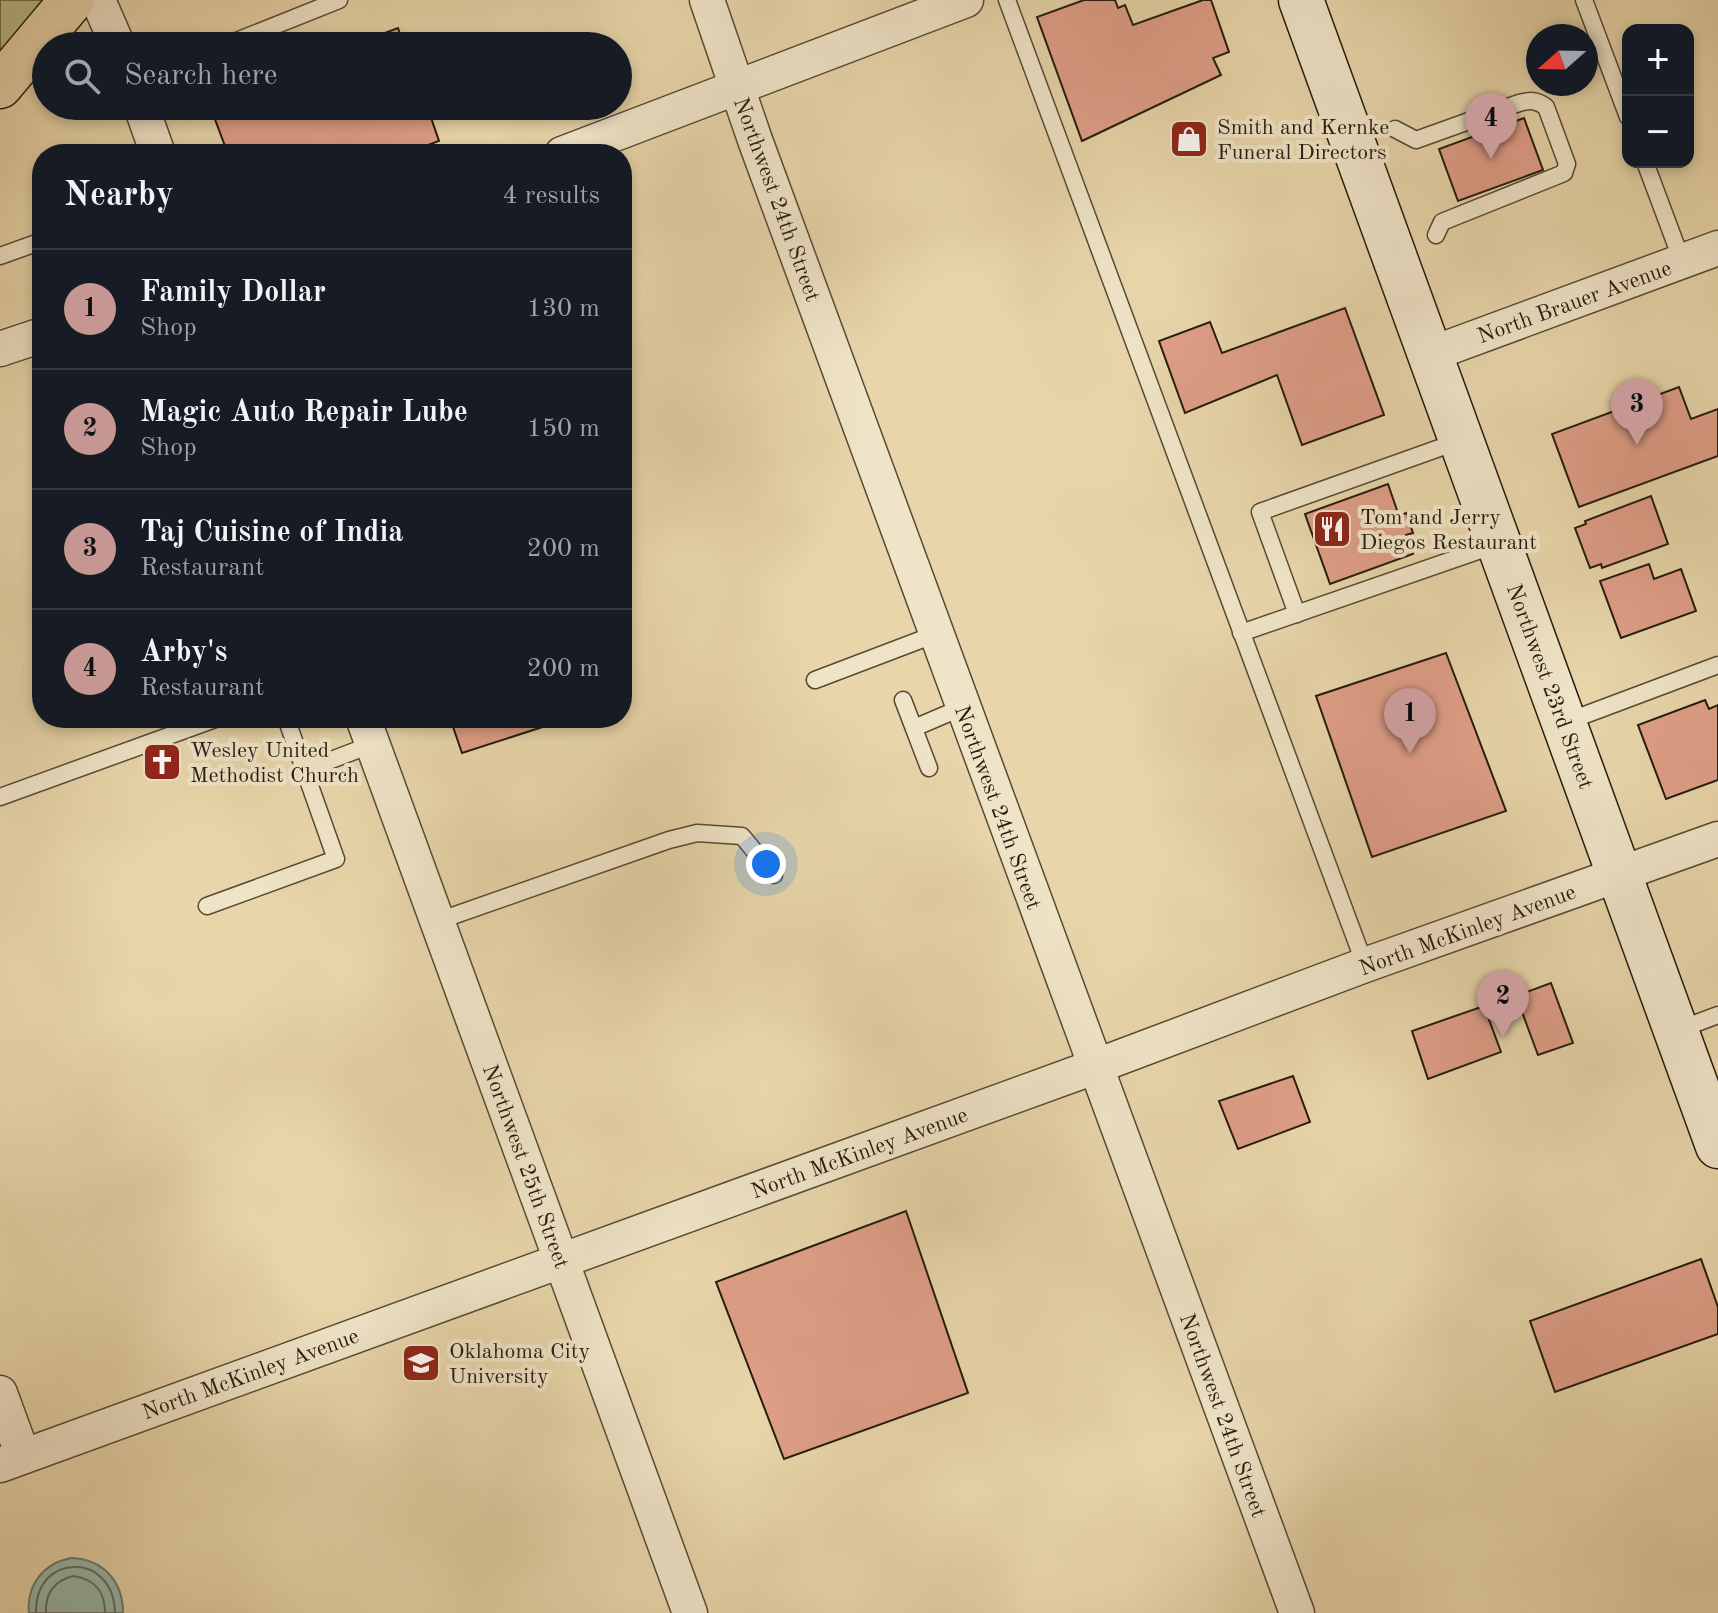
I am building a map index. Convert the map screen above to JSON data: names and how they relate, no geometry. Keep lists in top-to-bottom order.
{
  "streets": {
    "main road": ["Northwest 23rd Street"],
    "street": [
      "Northwest 24th Street",
      "North Brauer Avenue",
      "North McKinley Avenue",
      "Northwest 25th Street"
    ]
  },
  "crossings": [
    ["Northwest 24th Street", "North McKinley Avenue"],
    ["North Brauer Avenue", "Northwest 23rd Street"],
    ["Northwest 23rd Street", "North McKinley Avenue"],
    ["North McKinley Avenue", "Northwest 25th Street"]
  ],
  "places": {
    "shop": ["Smith and Kernke Funeral Directors"],
    "restaurant": ["Tom and Jerry Diegos Restaurant"],
    "church": ["Wesley United Methodist Church"],
    "school or university": ["Oklahoma City University"]
  },
  "north": "left",
  "page": {
    "map_buttons": ["+", "−"],
    "search": "Search here",
    "pins": [
      "4",
      "3",
      "1",
      "2"
    ],
    "heading": ["Nearby", "4 results"],
    "list": [
      {
        "mark": "1",
        "name": "Family Dollar",
        "note": "Shop",
        "value": "130 m"
      },
      {
        "mark": "2",
        "name": "Magic Auto Repair Lube",
        "note": "Shop",
        "value": "150 m"
      },
      {
        "mark": "3",
        "name": "Taj Cuisine of India",
        "note": "Restaurant",
        "value": "200 m"
      },
      {
        "mark": "4",
        "name": "Arby's",
        "note": "Restaurant",
        "value": "200 m"
      }
    ]
  }
}
